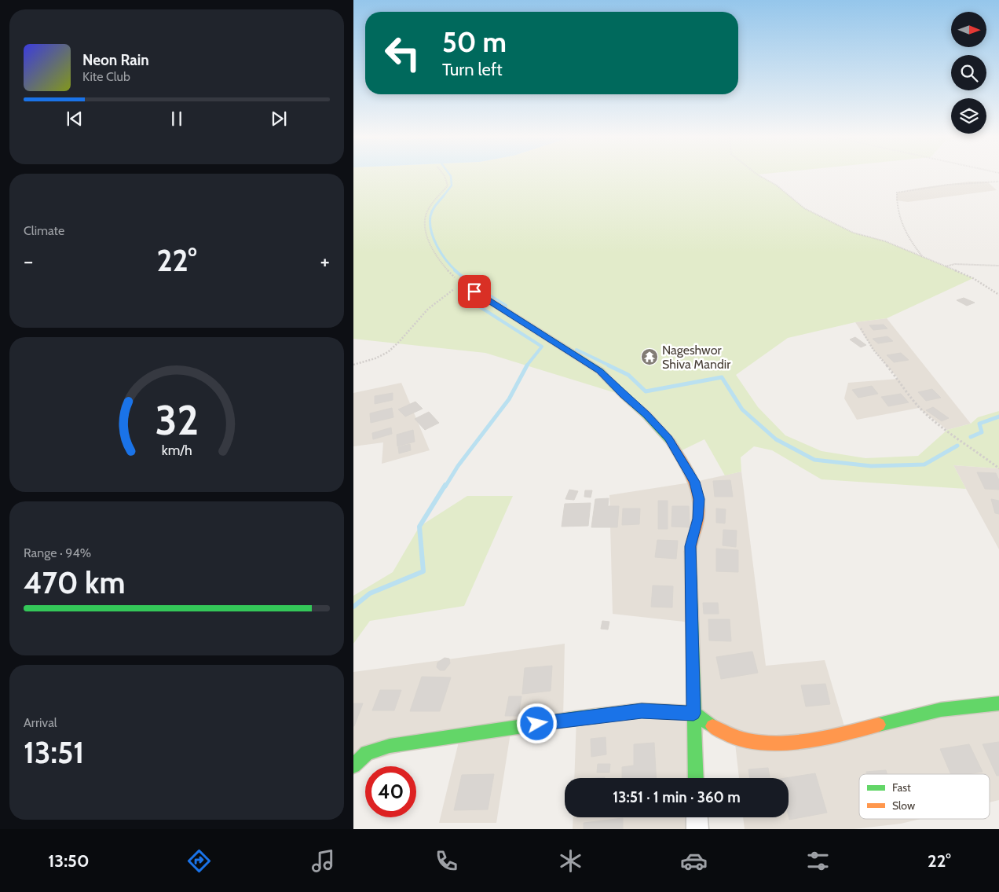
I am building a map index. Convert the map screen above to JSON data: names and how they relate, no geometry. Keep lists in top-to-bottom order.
{
  "places": {
    "temple": ["Nageshwor Shiva Mandir"]
  },
  "legend": ["Fast", "Slow"],
  "north": "right",
  "page": {
    "turn": ["50 m", "Turn left"],
    "song": ["Neon Rain", "Kite Club"],
    "tile": [
      "Climate",
      ["Range · 94%", "470 km"],
      ["Arrival", "13:51"]
    ],
    "heat": ["−", "22°", "+"],
    "limit": "40",
    "trip": "13:51 · 1 min · 360 m",
    "tabs": ["13:50", "22°"],
    "gauge": ["32", "km/h"]
  }
}
